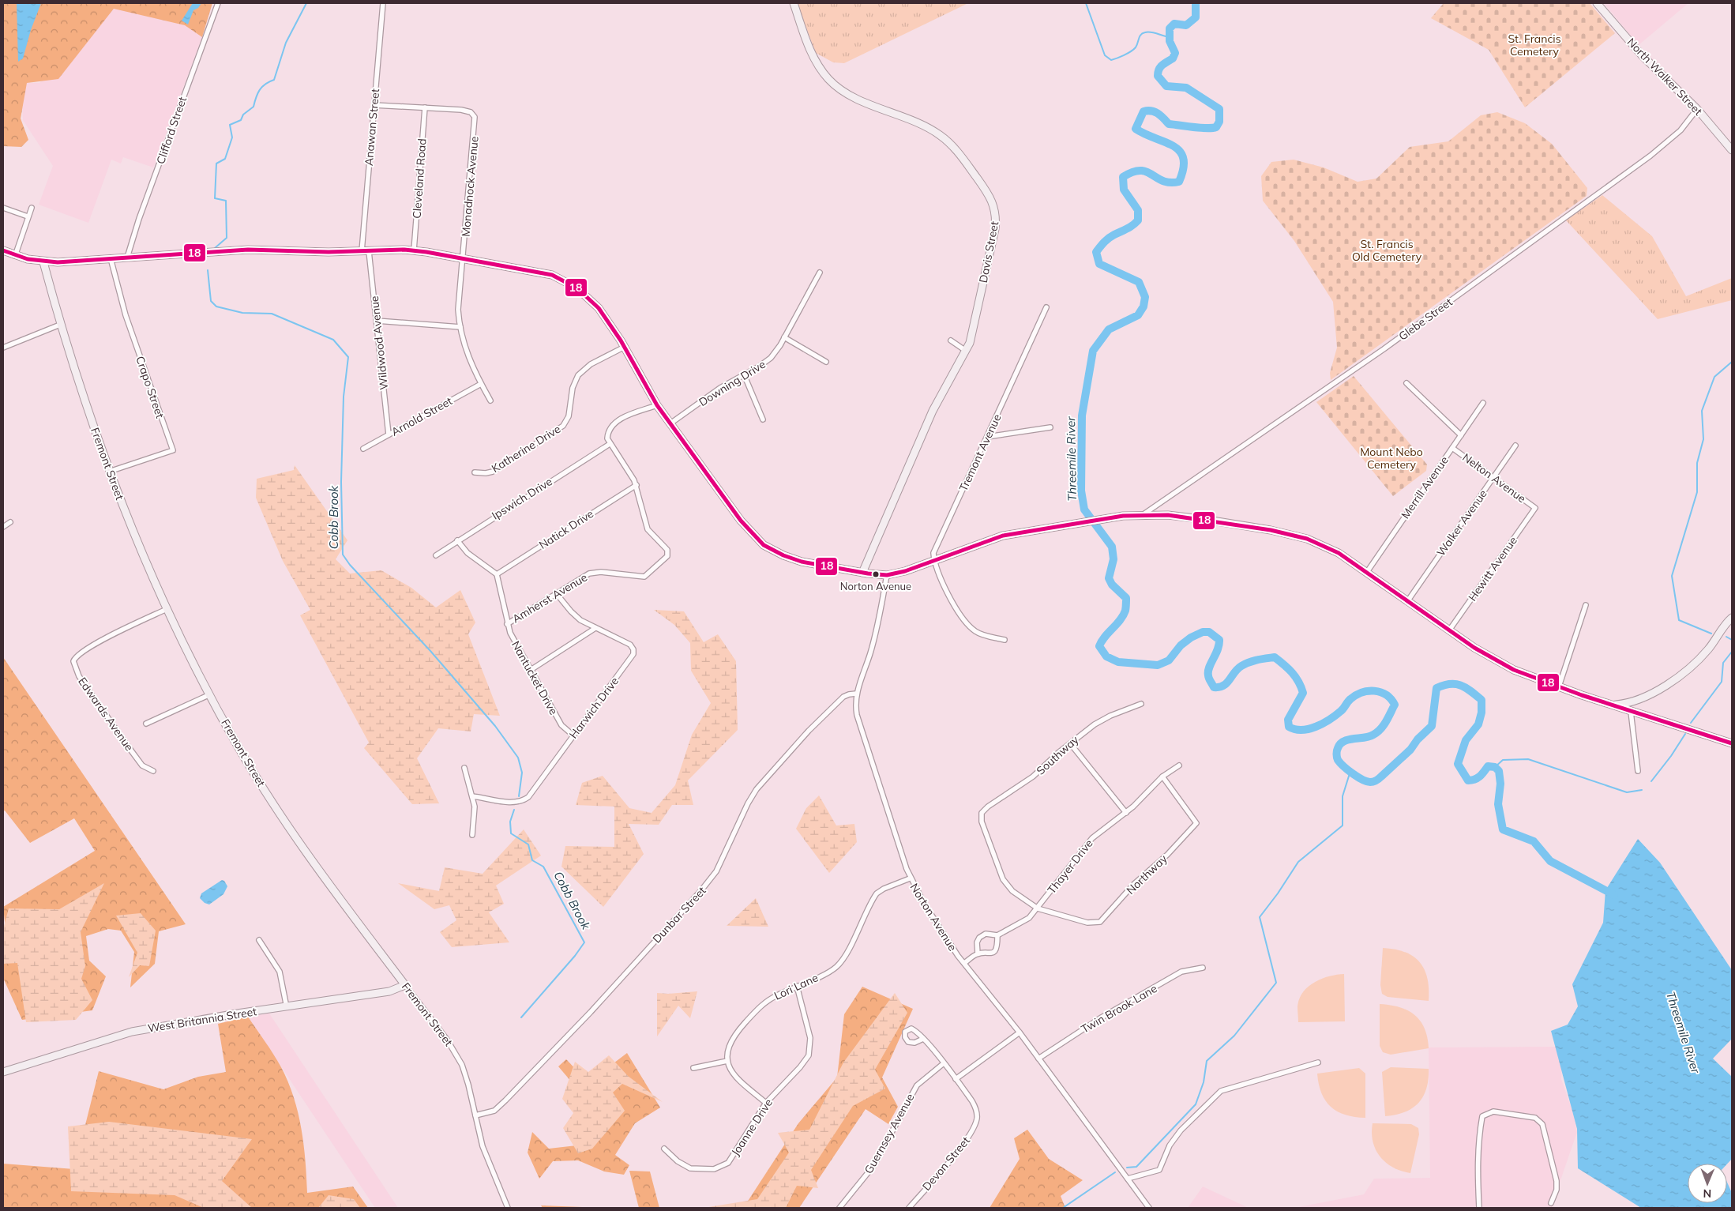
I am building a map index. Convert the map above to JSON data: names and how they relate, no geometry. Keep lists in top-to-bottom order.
{
  "streets": {
    "main road": [
      "North Walker Street",
      "Davis Street",
      "Fremont Street",
      "West Britannia Street"
    ],
    "street": [
      "Anawan Street",
      "Clifford Street",
      "Cleveland Road",
      "Monadnock Avenue",
      "Glebe Street",
      "Wildwood Avenue",
      "Downing Drive",
      "Crapo Street",
      "Arnold Street",
      "Katherine Drive",
      "Tremont Avenue",
      "Nelton Avenue",
      "Merrill Avenue",
      "Ipswich Drive",
      "Walker Avenue",
      "Natick Drive",
      "Hewitt Avenue",
      "Amherst Avenue",
      "Nantucket Drive",
      "Harwich Drive",
      "Edwards Avenue",
      "Southway",
      "Thayer Drive",
      "Northway",
      "Dunbar Street",
      "Norton Avenue",
      "Lori Lane",
      "Twin Brook Lane",
      "Joanne Drive",
      "Guernsey Avenue",
      "Devon Street"
    ]
  },
  "crossings": [
    ["North Walker Street", "Glebe Street"],
    ["Cleveland Road", "Monadnock Avenue"],
    ["Monadnock Avenue", "Arnold Street"],
    ["Wildwood Avenue", "Arnold Street"],
    ["Crapo Street", "Fremont Street"],
    ["Fremont Street", "Edwards Avenue"],
    ["Fremont Street", "Dunbar Street"],
    ["Fremont Street", "West Britannia Street"],
    ["Nelton Avenue", "Merrill Avenue"],
    ["Nelton Avenue", "Walker Avenue"],
    ["Nelton Avenue", "Hewitt Avenue"],
    ["Ipswich Drive", "Amherst Avenue"],
    ["Natick Drive", "Amherst Avenue"],
    ["Natick Drive", "Nantucket Drive"],
    ["Amherst Avenue", "Nantucket Drive"],
    ["Amherst Avenue", "Harwich Drive"],
    ["Nantucket Drive", "Harwich Drive"],
    ["Southway", "Thayer Drive"],
    ["Southway", "Northway"],
    ["Thayer Drive", "Northway"],
    ["Dunbar Street", "Norton Avenue"],
    ["Norton Avenue", "Lori Lane"],
    ["Norton Avenue", "Twin Brook Lane"],
    ["Lori Lane", "Joanne Drive"],
    ["Guernsey Avenue", "Devon Street"]
  ],
  "water": ["Threemile River", "Cobb Brook"],
  "parks": ["St. Francis Cemetery", "St. Francis Old Cemetery", "Mount Nebo Cemetery"],
  "places": ["Norton Avenue"],
  "lines": ["transit line 18"],
  "north": "bottom"
}
